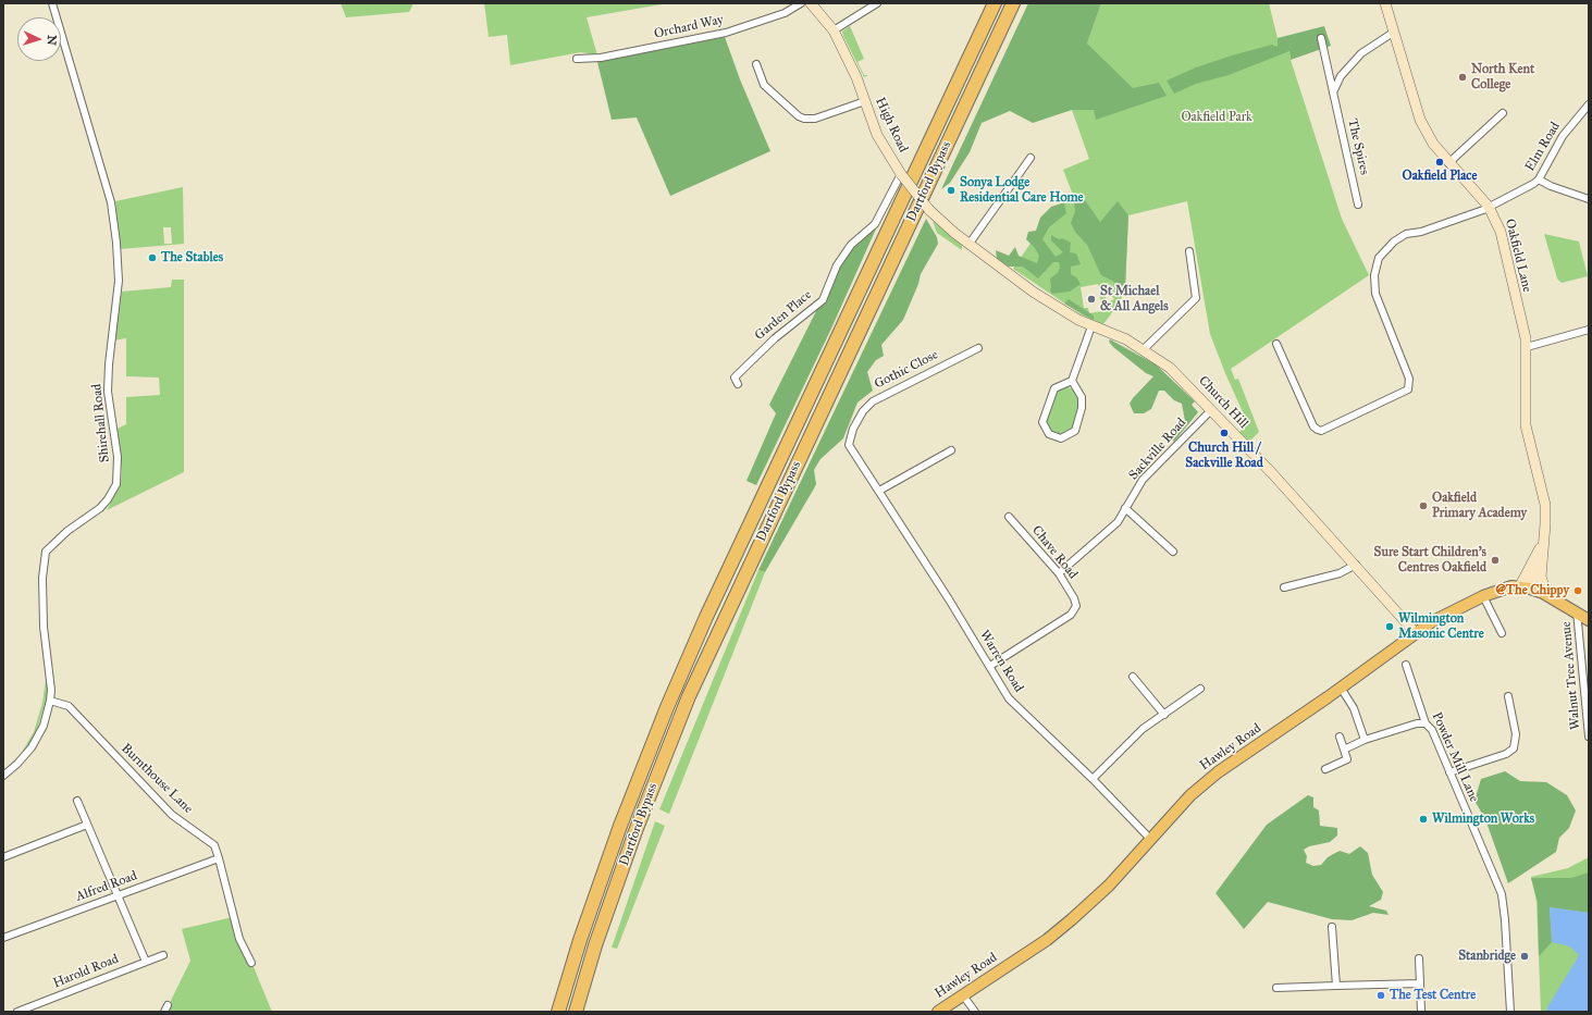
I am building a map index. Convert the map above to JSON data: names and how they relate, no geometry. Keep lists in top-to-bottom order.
{
  "streets": {
    "highway": ["Dartford Bypass"],
    "main road": [
      "High Road",
      "Oakfield Lane",
      "Church Hill",
      "Hawley Road"
    ],
    "street": [
      "Orchard Way",
      "The Spires",
      "Elm Road",
      "Garden Place",
      "Gothic Close",
      "Shirehall Road",
      "Sackville Road",
      "Chave Road",
      "Warren Road",
      "Walnut Tree Avenue",
      "Powder Mill Lane",
      "Burnthouse Lane",
      "Alfred Road",
      "Harold Road"
    ]
  },
  "crossings": [
    ["High Road", "Garden Place"],
    ["High Road", "Church Hill"],
    ["Elm Road", "Oakfield Lane"],
    ["Oakfield Lane", "Hawley Road"],
    ["Gothic Close", "Warren Road"],
    ["Church Hill", "Sackville Road"],
    ["Church Hill", "Hawley Road"],
    ["Shirehall Road", "Burnthouse Lane"],
    ["Sackville Road", "Chave Road"],
    ["Chave Road", "Warren Road"],
    ["Warren Road", "Hawley Road"],
    ["Walnut Tree Avenue", "Hawley Road"],
    ["Burnthouse Lane", "Alfred Road"]
  ],
  "parks": ["Oakfield Park"],
  "places": [
    "North Kent College",
    "Oakfield Place",
    "Sonya Lodge Residential Care Home",
    "The Stables",
    "St Michael & All Angels",
    "Church Hill / Sackville Road",
    "Oakfield Primary Academy",
    "Sure Start Children's Centres Oakfield",
    "@The Chippy",
    "Wilmington Masonic Centre",
    "Wilmington Works",
    "Stanbridge",
    "The Test Centre"
  ],
  "north": "right"
}
